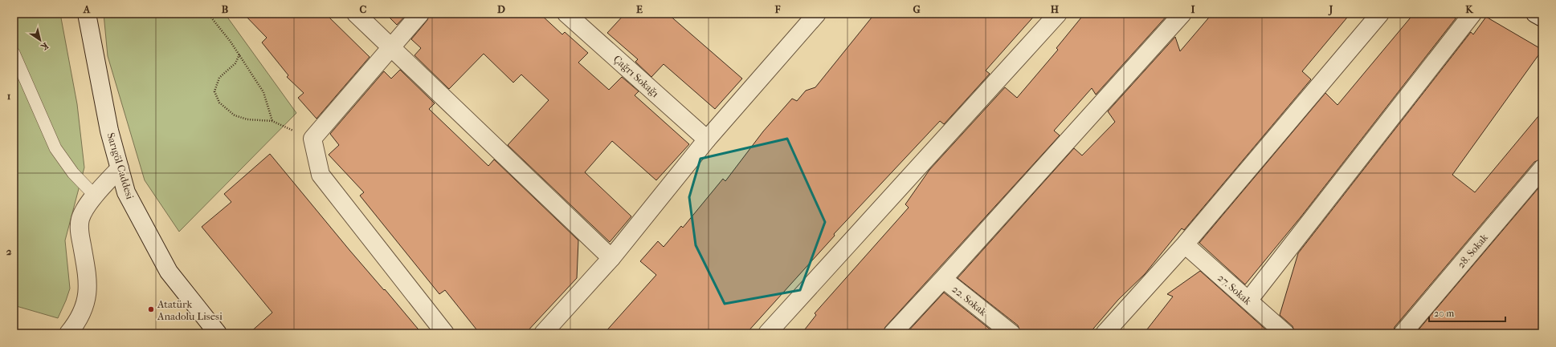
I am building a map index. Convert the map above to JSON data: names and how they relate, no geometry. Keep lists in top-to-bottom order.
{
  "streets": {
    "street": [
      "Çağrı Sokağı",
      "Sarıgöl Caddesi",
      "28. Sokak",
      "27. Sokak",
      "22. Sokak"
    ]
  },
  "places": ["Atatürk Anadolu Lisesi"],
  "scale_bar": "20 m",
  "north": "bottom right",
  "grid": {
    "columns": [
      "A",
      "B",
      "C",
      "D",
      "E",
      "F",
      "G",
      "H",
      "I",
      "J",
      "K"
    ],
    "rows": ["1", "2"]
  }
}
